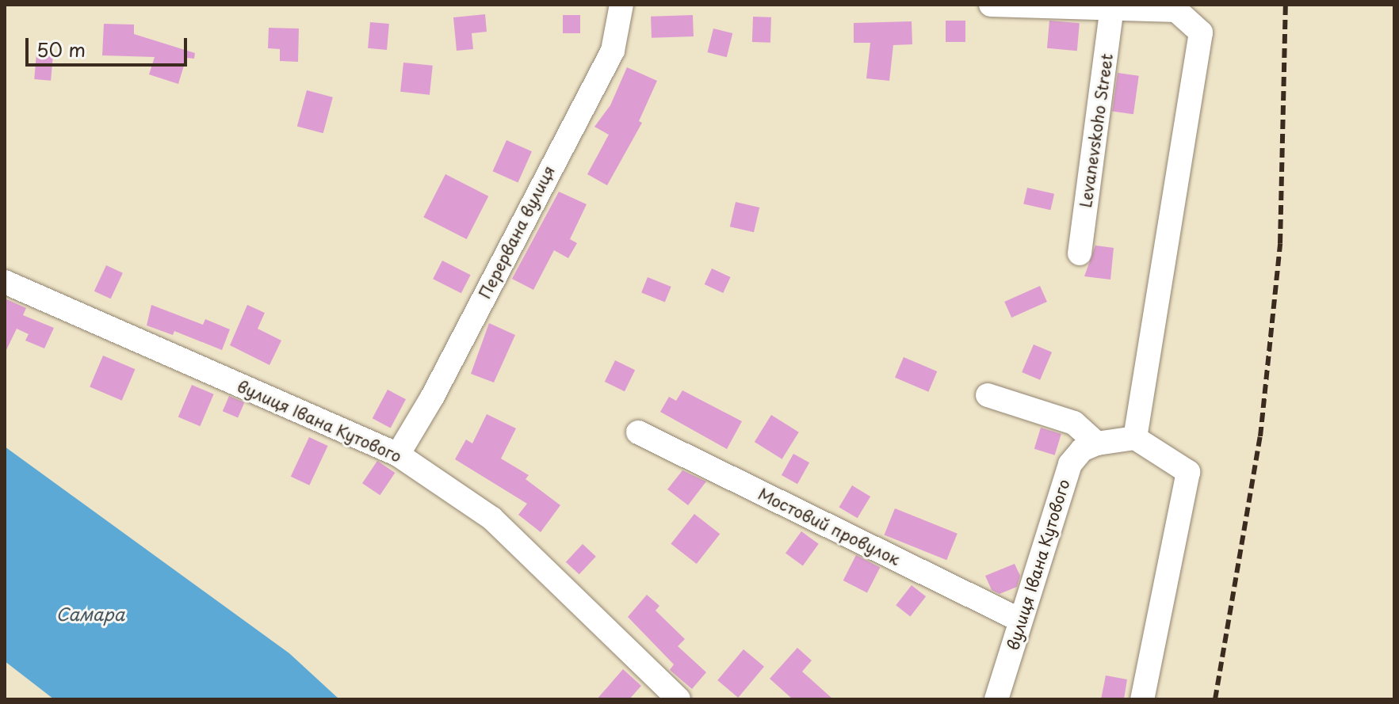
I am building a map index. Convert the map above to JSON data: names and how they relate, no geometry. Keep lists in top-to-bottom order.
{
  "streets": {
    "street": [
      "Levanevskoho Street",
      "Перервана вулиця",
      "вулиця Івана Кутового",
      "Мостовий провулок"
    ]
  },
  "crossings": [
    ["Перервана вулиця", "вулиця Івана Кутового"],
    ["вулиця Івана Кутового", "Мостовий провулок"]
  ],
  "water": ["Самара"],
  "scale_bar": "50 m"
}
